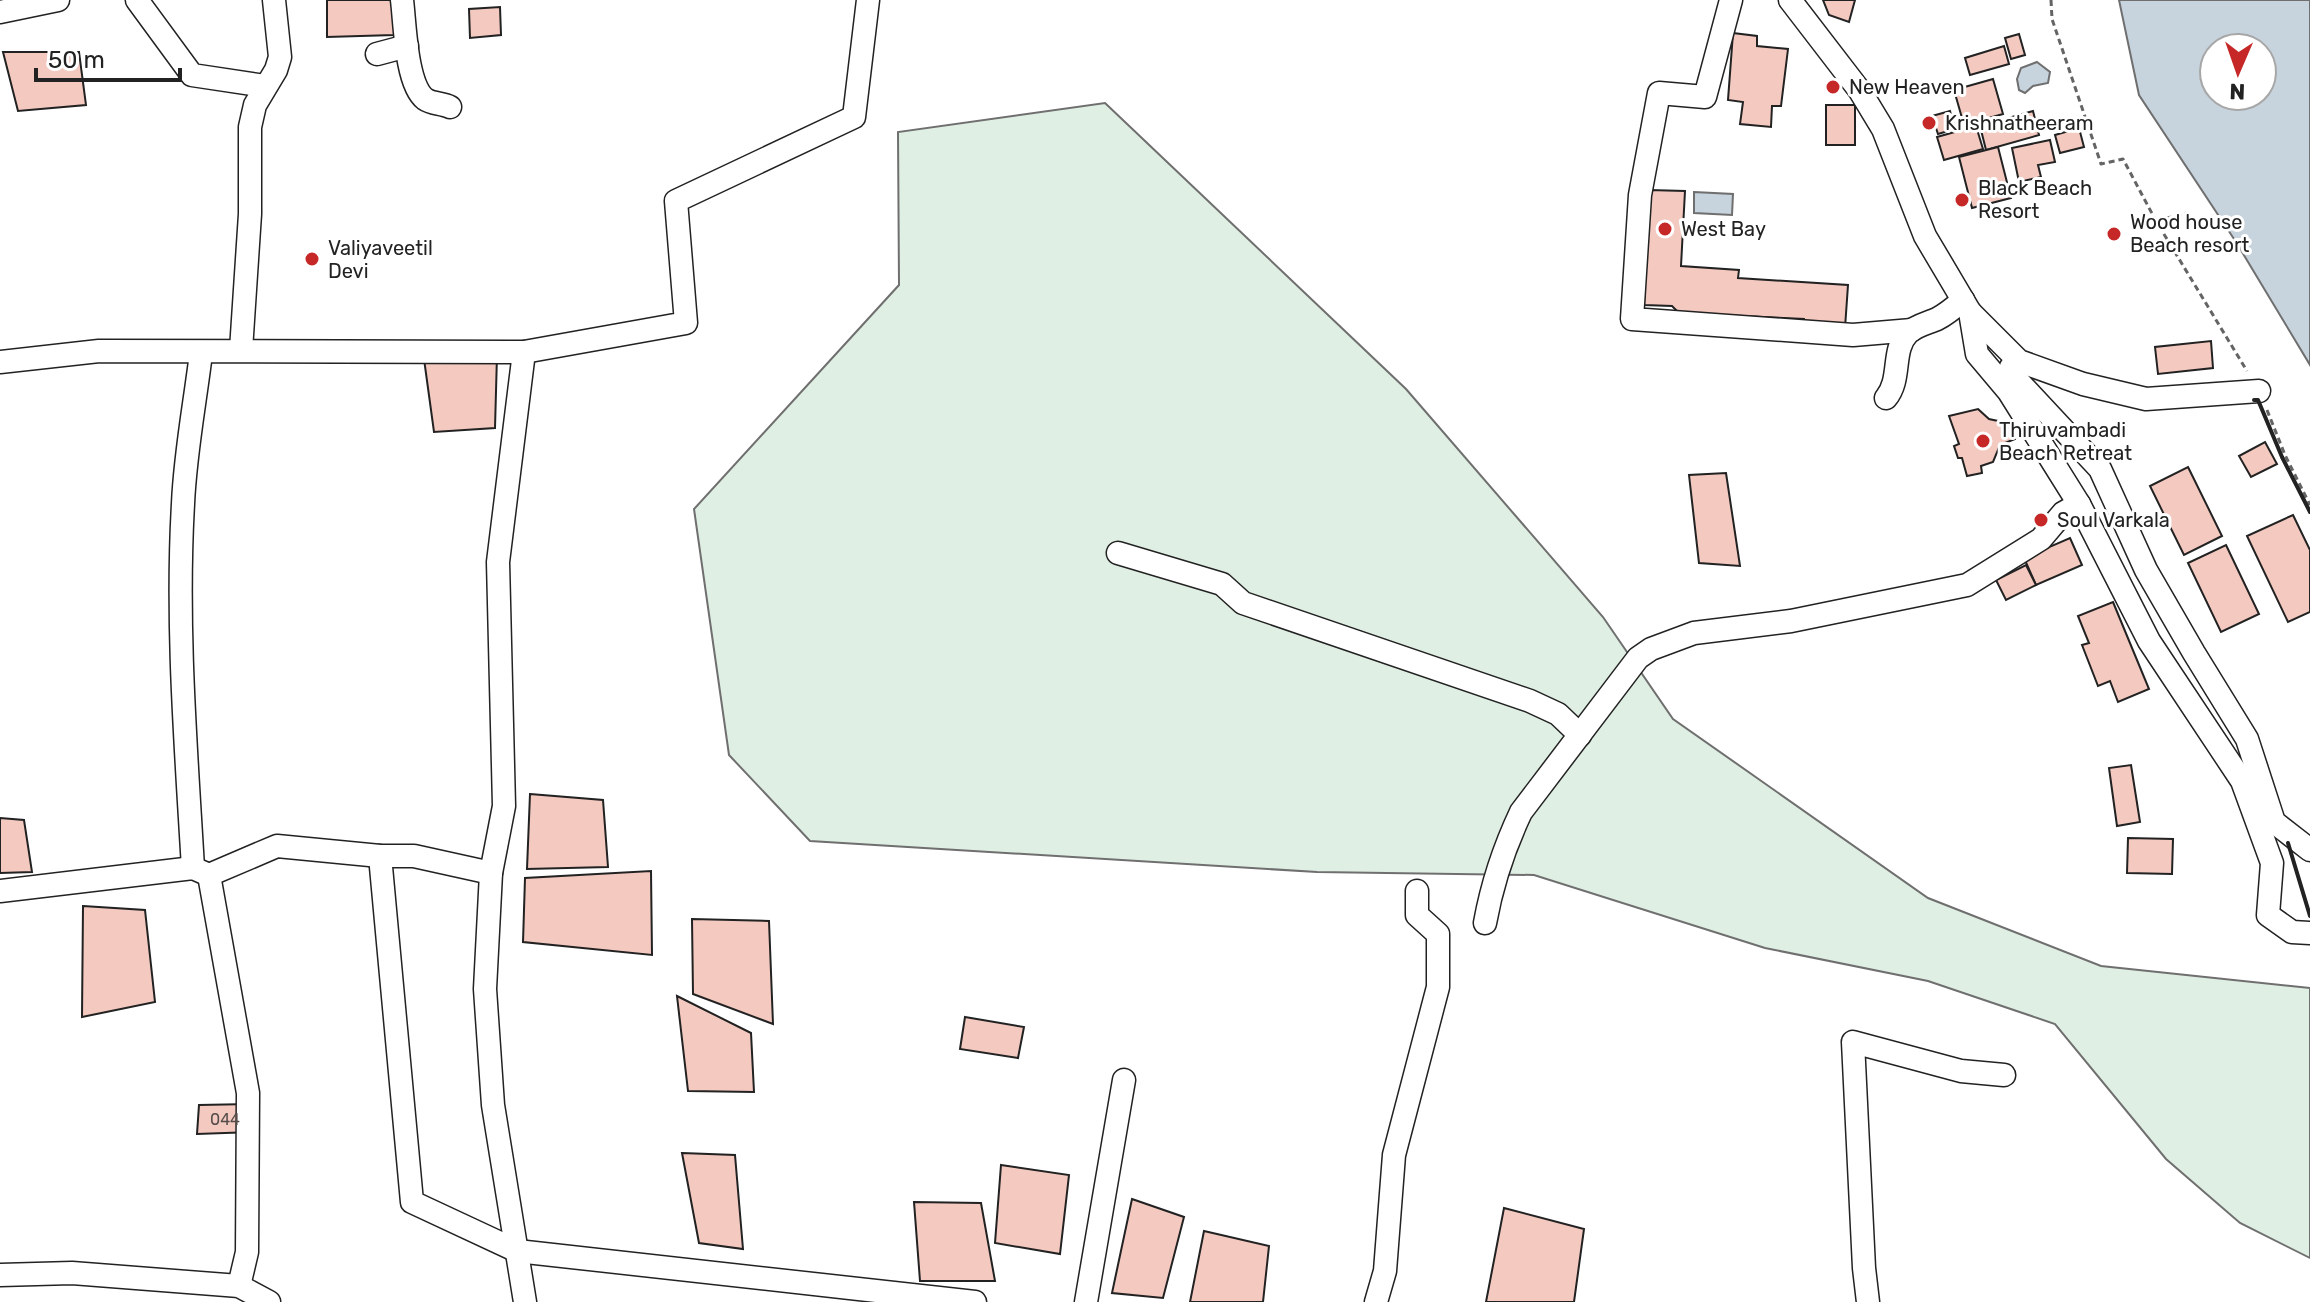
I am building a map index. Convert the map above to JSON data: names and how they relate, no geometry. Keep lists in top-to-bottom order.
{
  "places": [
    "New Heaven",
    "Krishnatheeram",
    "Black Beach Resort",
    "West Bay",
    "Wood house Beach resort",
    "Valiyaveetil Devi",
    "Thiruvambadi Beach Retreat",
    "Soul Varkala"
  ],
  "house_numbers": ["044"],
  "scale_bar": "50 m",
  "north": "bottom"
}
